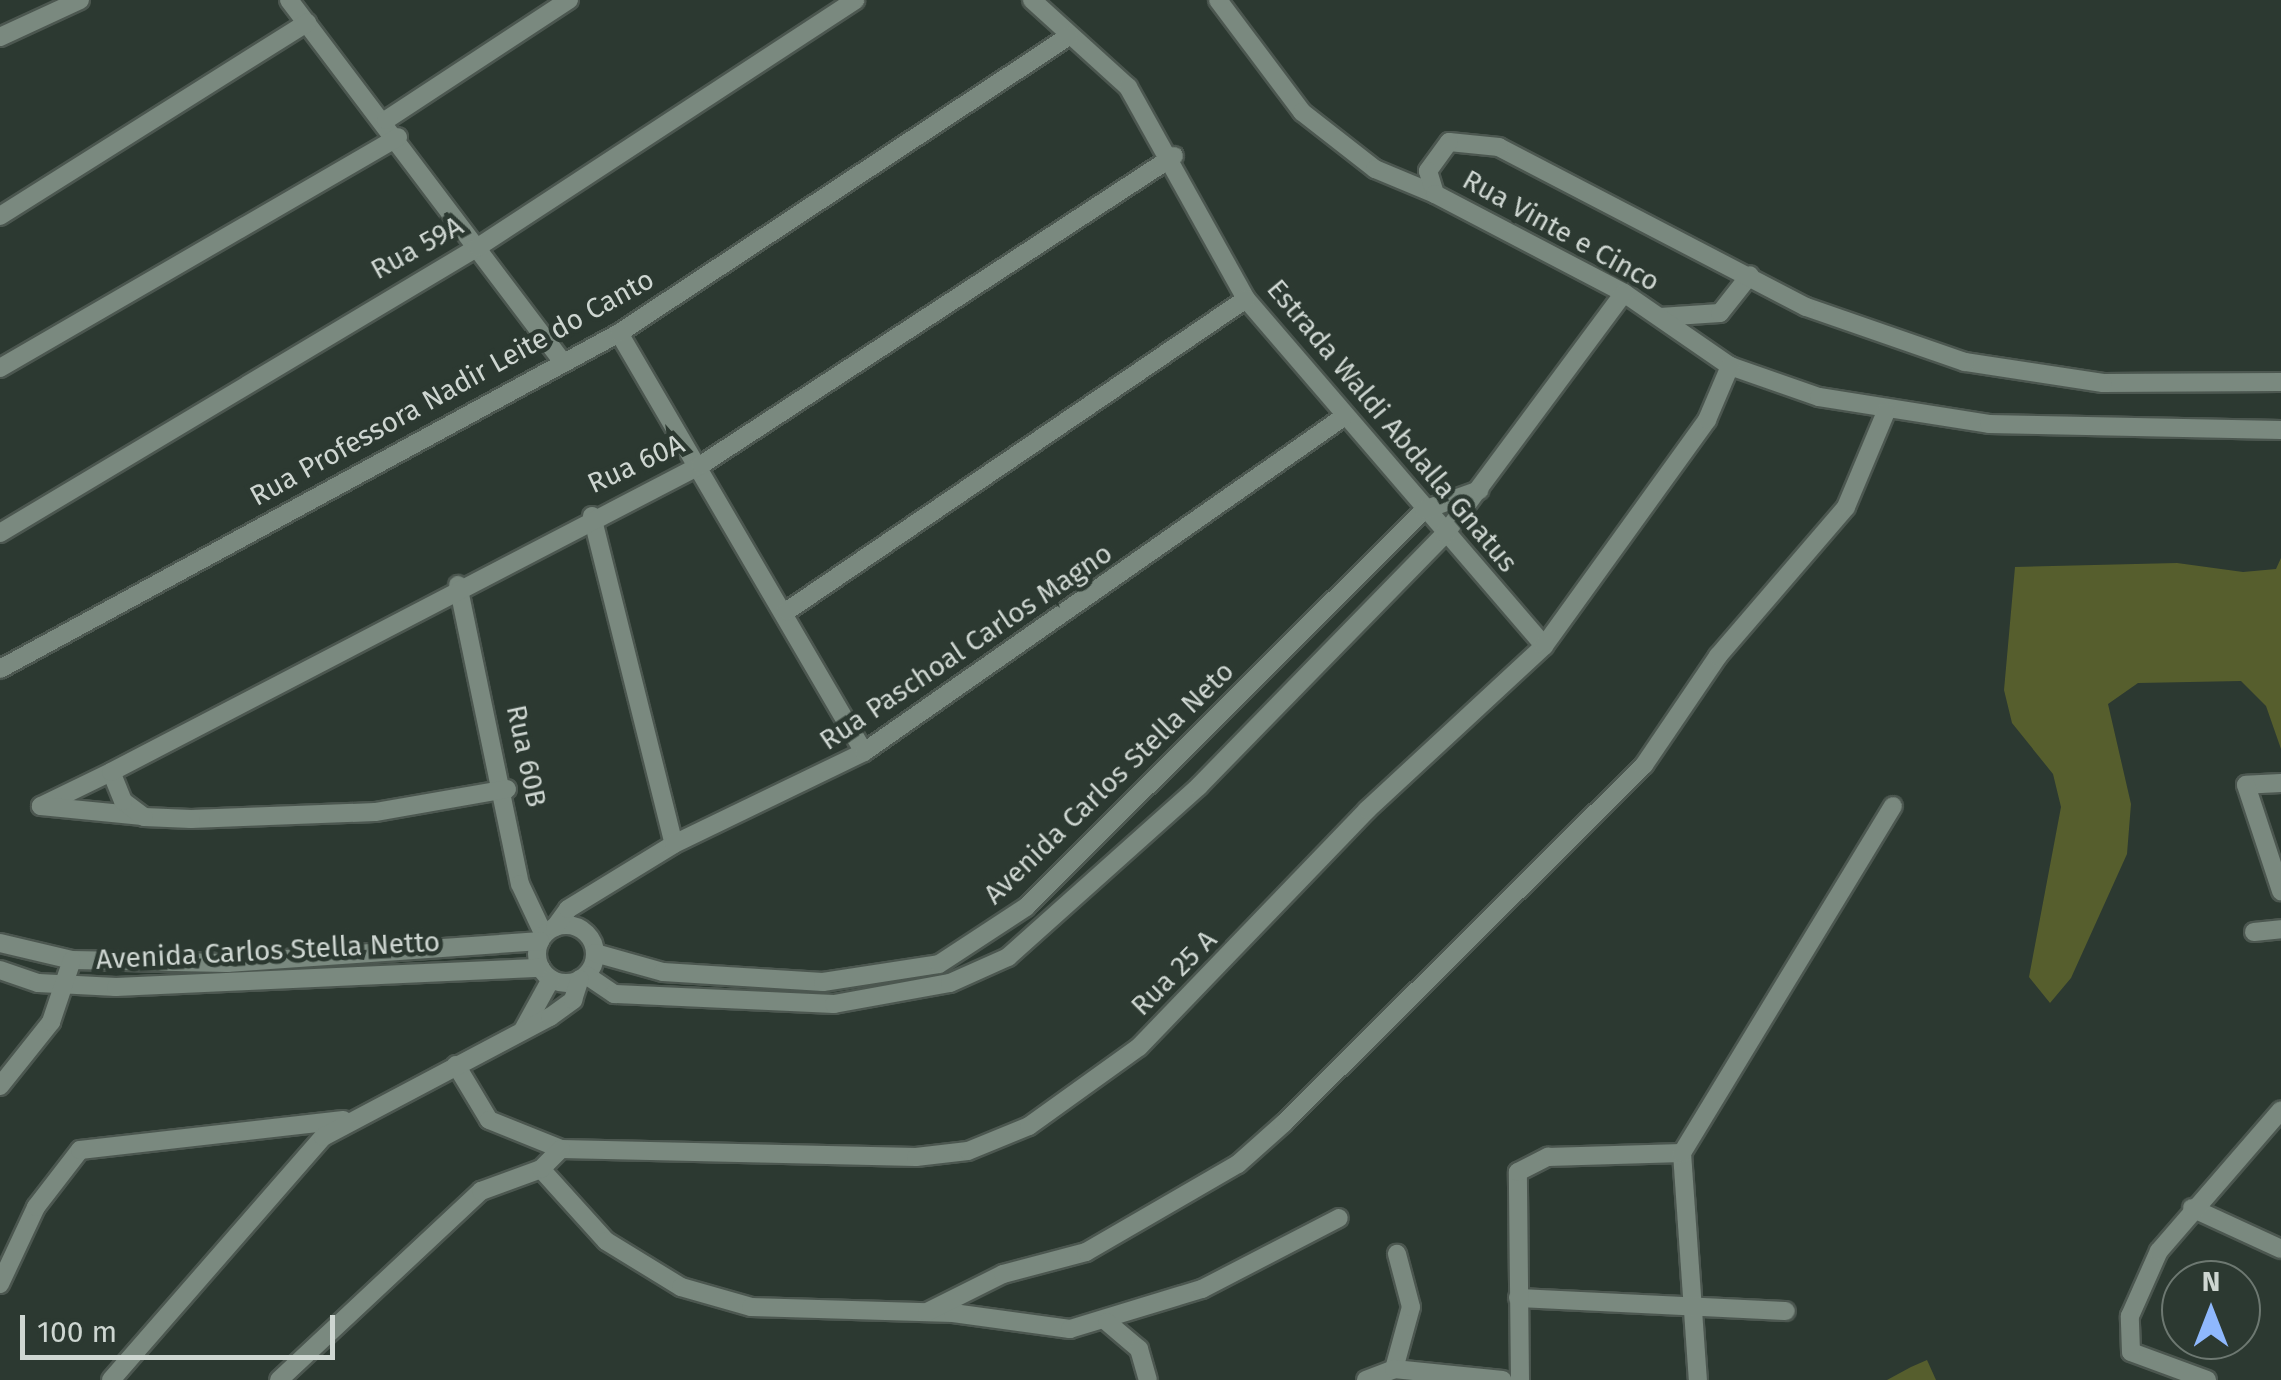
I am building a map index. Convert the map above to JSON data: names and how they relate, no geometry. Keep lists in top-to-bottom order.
{
  "streets": {
    "street": [
      "Rua Vinte e Cinco",
      "Rua 59A",
      "Rua Professora Nadir Leite do Canto",
      "Estrada Waldi Abdalla Gnatus",
      "Rua 60A",
      "Rua Paschoal Carlos Magno",
      "Rua 60B",
      "Avenida Carlos Stella Neto",
      "Avenida Carlos Stella Netto",
      "Rua 25 A"
    ]
  },
  "crossings": [
    ["Rua Vinte e Cinco", "Rua 25 A"],
    ["Rua Professora Nadir Leite do Canto", "Estrada Waldi Abdalla Gnatus"],
    ["Estrada Waldi Abdalla Gnatus", "Rua 60A"],
    ["Estrada Waldi Abdalla Gnatus", "Rua Paschoal Carlos Magno"],
    ["Estrada Waldi Abdalla Gnatus", "Avenida Carlos Stella Neto"],
    ["Estrada Waldi Abdalla Gnatus", "Rua 25 A"],
    ["Rua 60A", "Rua 60B"],
    ["Rua Paschoal Carlos Magno", "Rua 60B"],
    ["Rua Paschoal Carlos Magno", "Avenida Carlos Stella Neto"],
    ["Rua 60B", "Avenida Carlos Stella Neto"]
  ],
  "scale_bar": "100 m",
  "north": "top"
}
